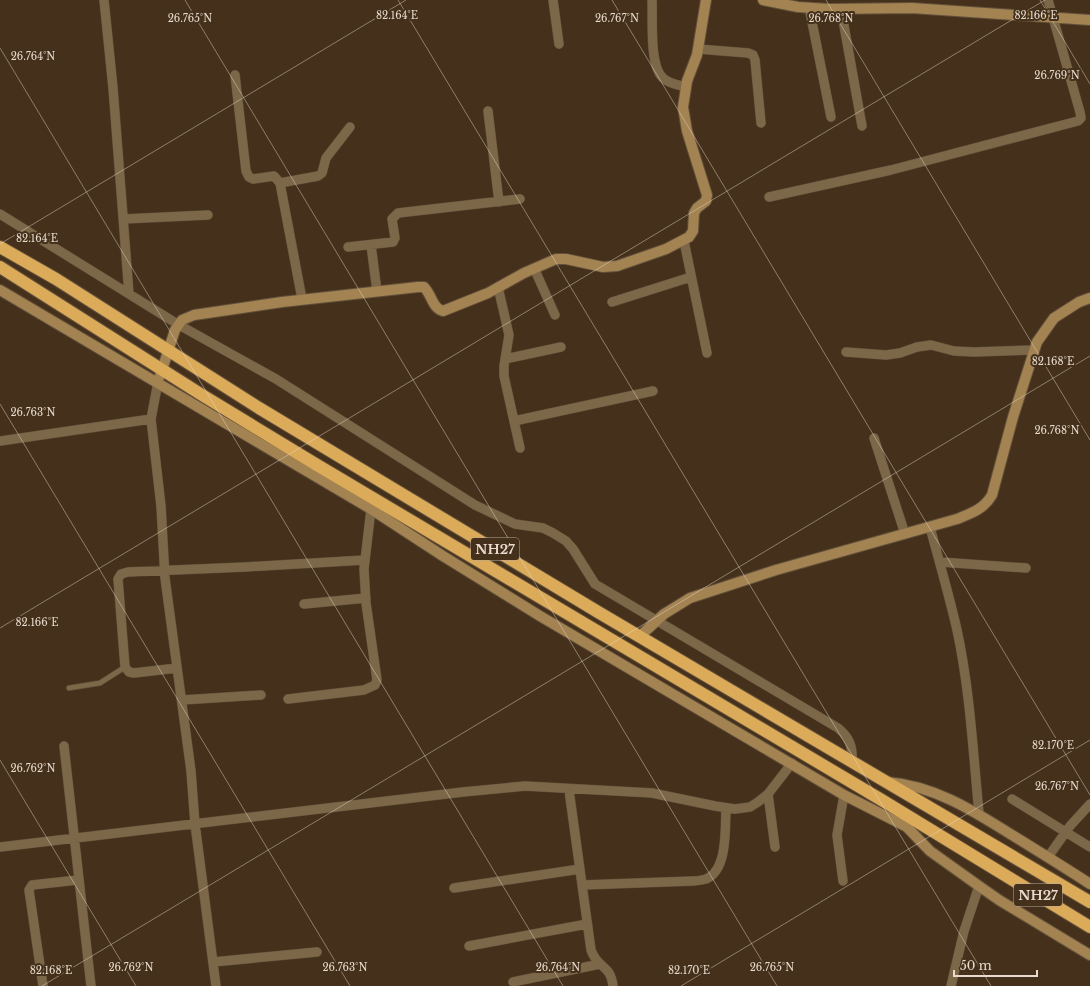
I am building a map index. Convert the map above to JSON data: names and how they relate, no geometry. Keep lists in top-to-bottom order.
{
  "streets": {
    "highway": ["NH27"]
  },
  "scale_bar": "50 m",
  "coordinates": [
    "82.166°E",
    "82.164°E",
    "26.765°N",
    "26.767°N",
    "26.768°N",
    "26.764°N",
    "26.769°N",
    "82.168°E",
    "26.763°N",
    "82.170°E",
    "26.762°N"
  ]
}
